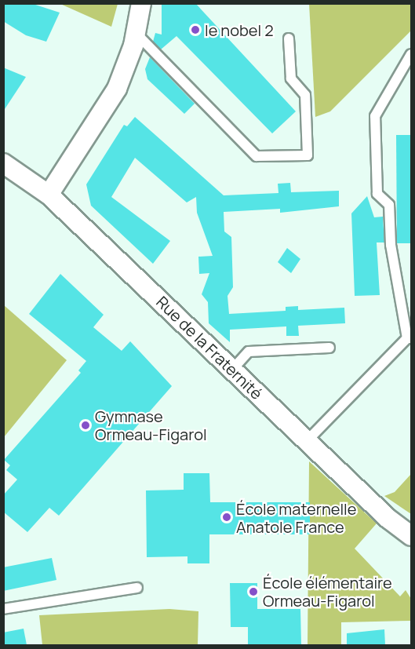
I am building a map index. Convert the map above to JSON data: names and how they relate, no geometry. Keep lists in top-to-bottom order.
{
  "streets": {
    "street": ["Rue de la Fraternité"]
  },
  "places": [
    "le nobel 2",
    "Gymnase Ormeau-Figarol",
    "École maternelle Anatole France",
    "École élémentaire Ormeau-Figarol"
  ]
}
